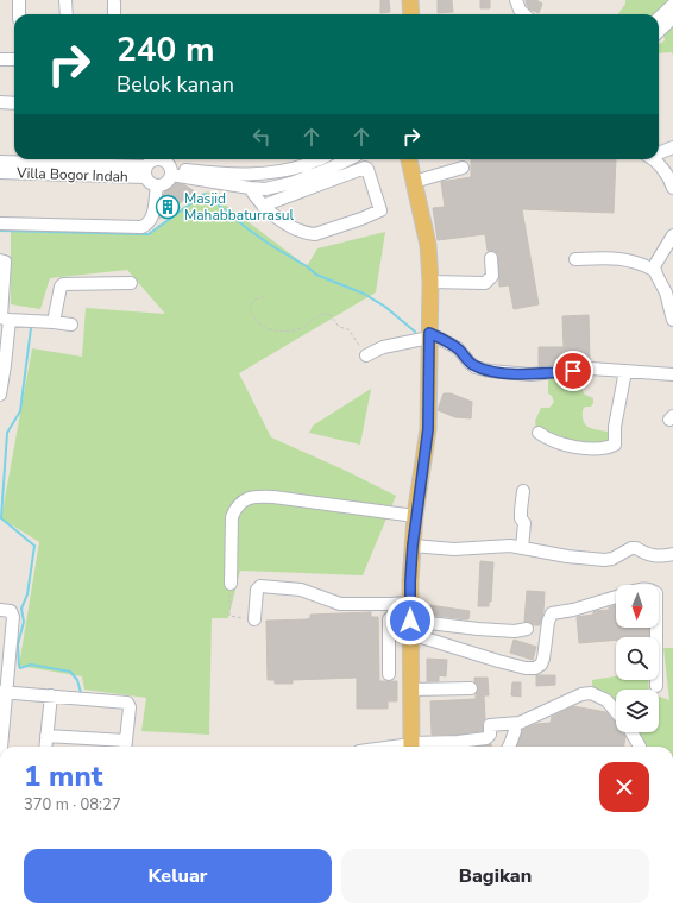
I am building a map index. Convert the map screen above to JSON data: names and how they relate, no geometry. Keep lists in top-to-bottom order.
{
  "streets": {
    "street": ["Villa Bogor Indah"]
  },
  "places": {
    "building": ["Masjid Mahabbaturrasul"]
  },
  "north": "bottom",
  "page": {
    "turn": ["240 m", "Belok kanan"],
    "heading": ["1 mnt", "370 m · 08:27"],
    "buttons": ["Keluar", "Bagikan"]
  }
}
